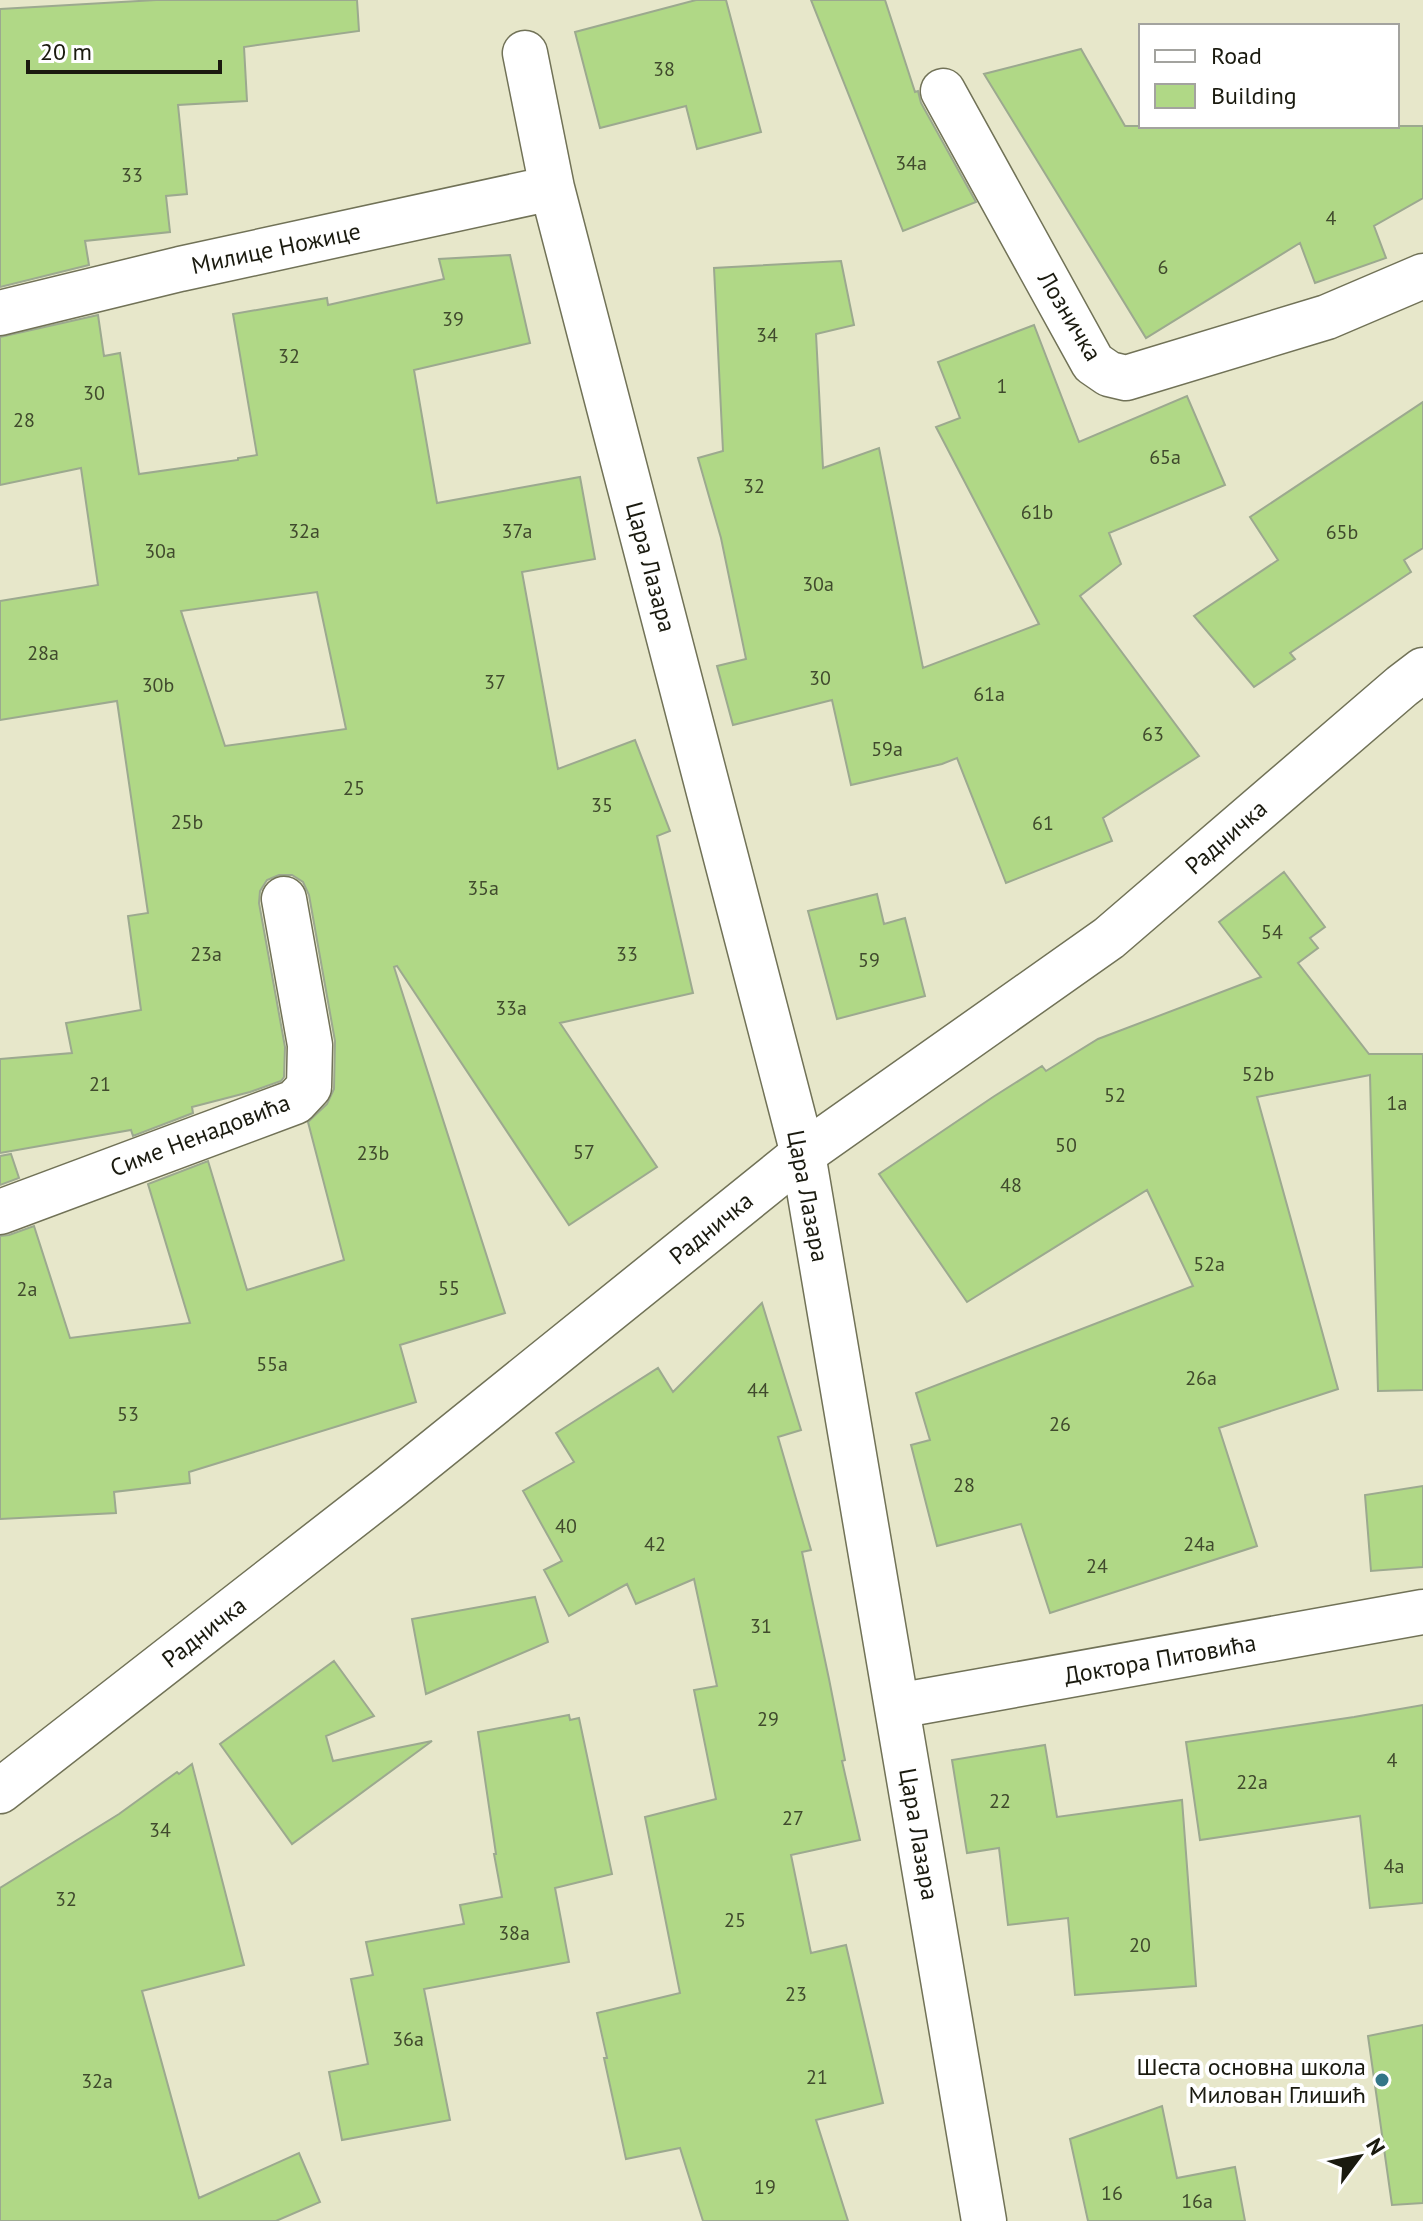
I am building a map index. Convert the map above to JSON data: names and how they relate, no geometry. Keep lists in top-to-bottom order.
{
  "streets": {
    "street": [
      "Милице Ножице",
      "Лозничка",
      "Цара Лазара",
      "Радничка",
      "Симе Ненадовића",
      "Доктора Питовића"
    ]
  },
  "crossings": [
    ["Милице Ножице", "Цара Лазара"],
    ["Цара Лазара", "Радничка"],
    ["Цара Лазара", "Доктора Питовића"]
  ],
  "places": ["Шеста основна школа Милован Глишић"],
  "house_numbers": [
    "38",
    "34a",
    "33",
    "4",
    "6",
    "39",
    "34",
    "32",
    "1",
    "30",
    "28",
    "65a",
    "32",
    "61b",
    "32a",
    "37a",
    "65b",
    "30a",
    "30a",
    "28a",
    "30",
    "37",
    "30b",
    "61a",
    "63",
    "59a",
    "25",
    "35",
    "25b",
    "61",
    "35a",
    "54",
    "23a",
    "33",
    "59",
    "33a",
    "52b",
    "21",
    "52",
    "1a",
    "50",
    "57",
    "23b",
    "48",
    "52a",
    "55",
    "2a",
    "55a",
    "26a",
    "44",
    "53",
    "26",
    "28",
    "40",
    "42",
    "24a",
    "24",
    "31",
    "29",
    "4",
    "22a",
    "22",
    "27",
    "34",
    "4a",
    "32",
    "25",
    "38a",
    "20",
    "23",
    "36a",
    "21",
    "32a",
    "19",
    "16",
    "16a"
  ],
  "legend": ["Road", "Building"],
  "scale_bar": "20 m",
  "north": "top right"
}
